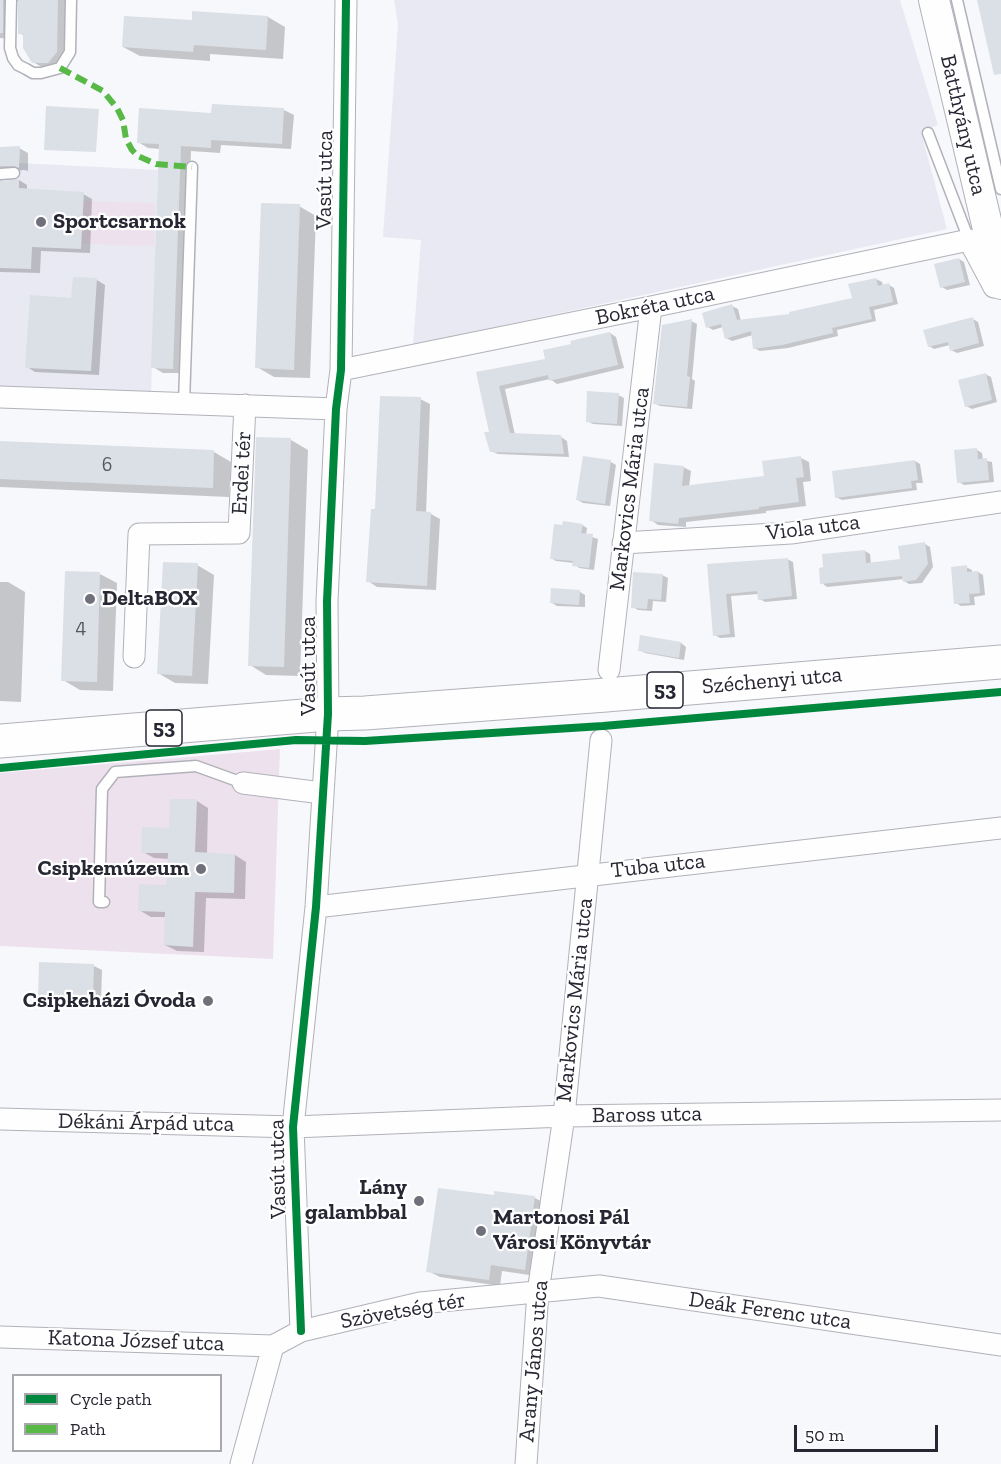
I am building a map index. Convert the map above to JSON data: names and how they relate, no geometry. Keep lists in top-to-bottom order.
{
  "streets": {
    "main road": ["Batthyány utca", "Széchenyi utca", "53"],
    "street": [
      "Vasút utca",
      "Bokréta utca",
      "Erdei tér",
      "Markovics Mária utca",
      "Viola utca",
      "Tuba utca",
      "Baross utca",
      "Dékáni Árpád utca",
      "Szövetség tér",
      "Deák Ferenc utca",
      "Katona József utca",
      "Arany János utca"
    ]
  },
  "crossings": [
    ["Batthyány utca", "Bokréta utca"],
    ["Vasút utca", "Bokréta utca"],
    ["Vasút utca", "Erdei tér"],
    ["Vasút utca", "Széchenyi utca"],
    ["Vasút utca", "53"],
    ["Vasút utca", "Tuba utca"],
    ["Vasút utca", "Baross utca"],
    ["Vasút utca", "Dékáni Árpád utca"],
    ["Vasút utca", "Szövetség tér"],
    ["Bokréta utca", "Markovics Mária utca"],
    ["Markovics Mária utca", "Viola utca"],
    ["Markovics Mária utca", "Tuba utca"],
    ["Markovics Mária utca", "Baross utca"],
    ["Markovics Mária utca", "Arany János utca"],
    ["Széchenyi utca", "53"],
    ["Baross utca", "Dékáni Árpád utca"],
    ["Baross utca", "Arany János utca"],
    ["Szövetség tér", "Deák Ferenc utca"],
    ["Szövetség tér", "Katona József utca"],
    ["Szövetség tér", "Arany János utca"],
    ["Deák Ferenc utca", "Arany János utca"]
  ],
  "places": [
    "Sportcsarnok",
    "DeltaBOX",
    "Csipkemúzeum",
    "Csipkeházi Óvoda",
    "Lány galambbal",
    "Martonosi Pál Városi Könyvtár"
  ],
  "house_numbers": ["6", "4"],
  "legend": ["Cycle path", "Path"],
  "scale_bar": "50 m"
}
